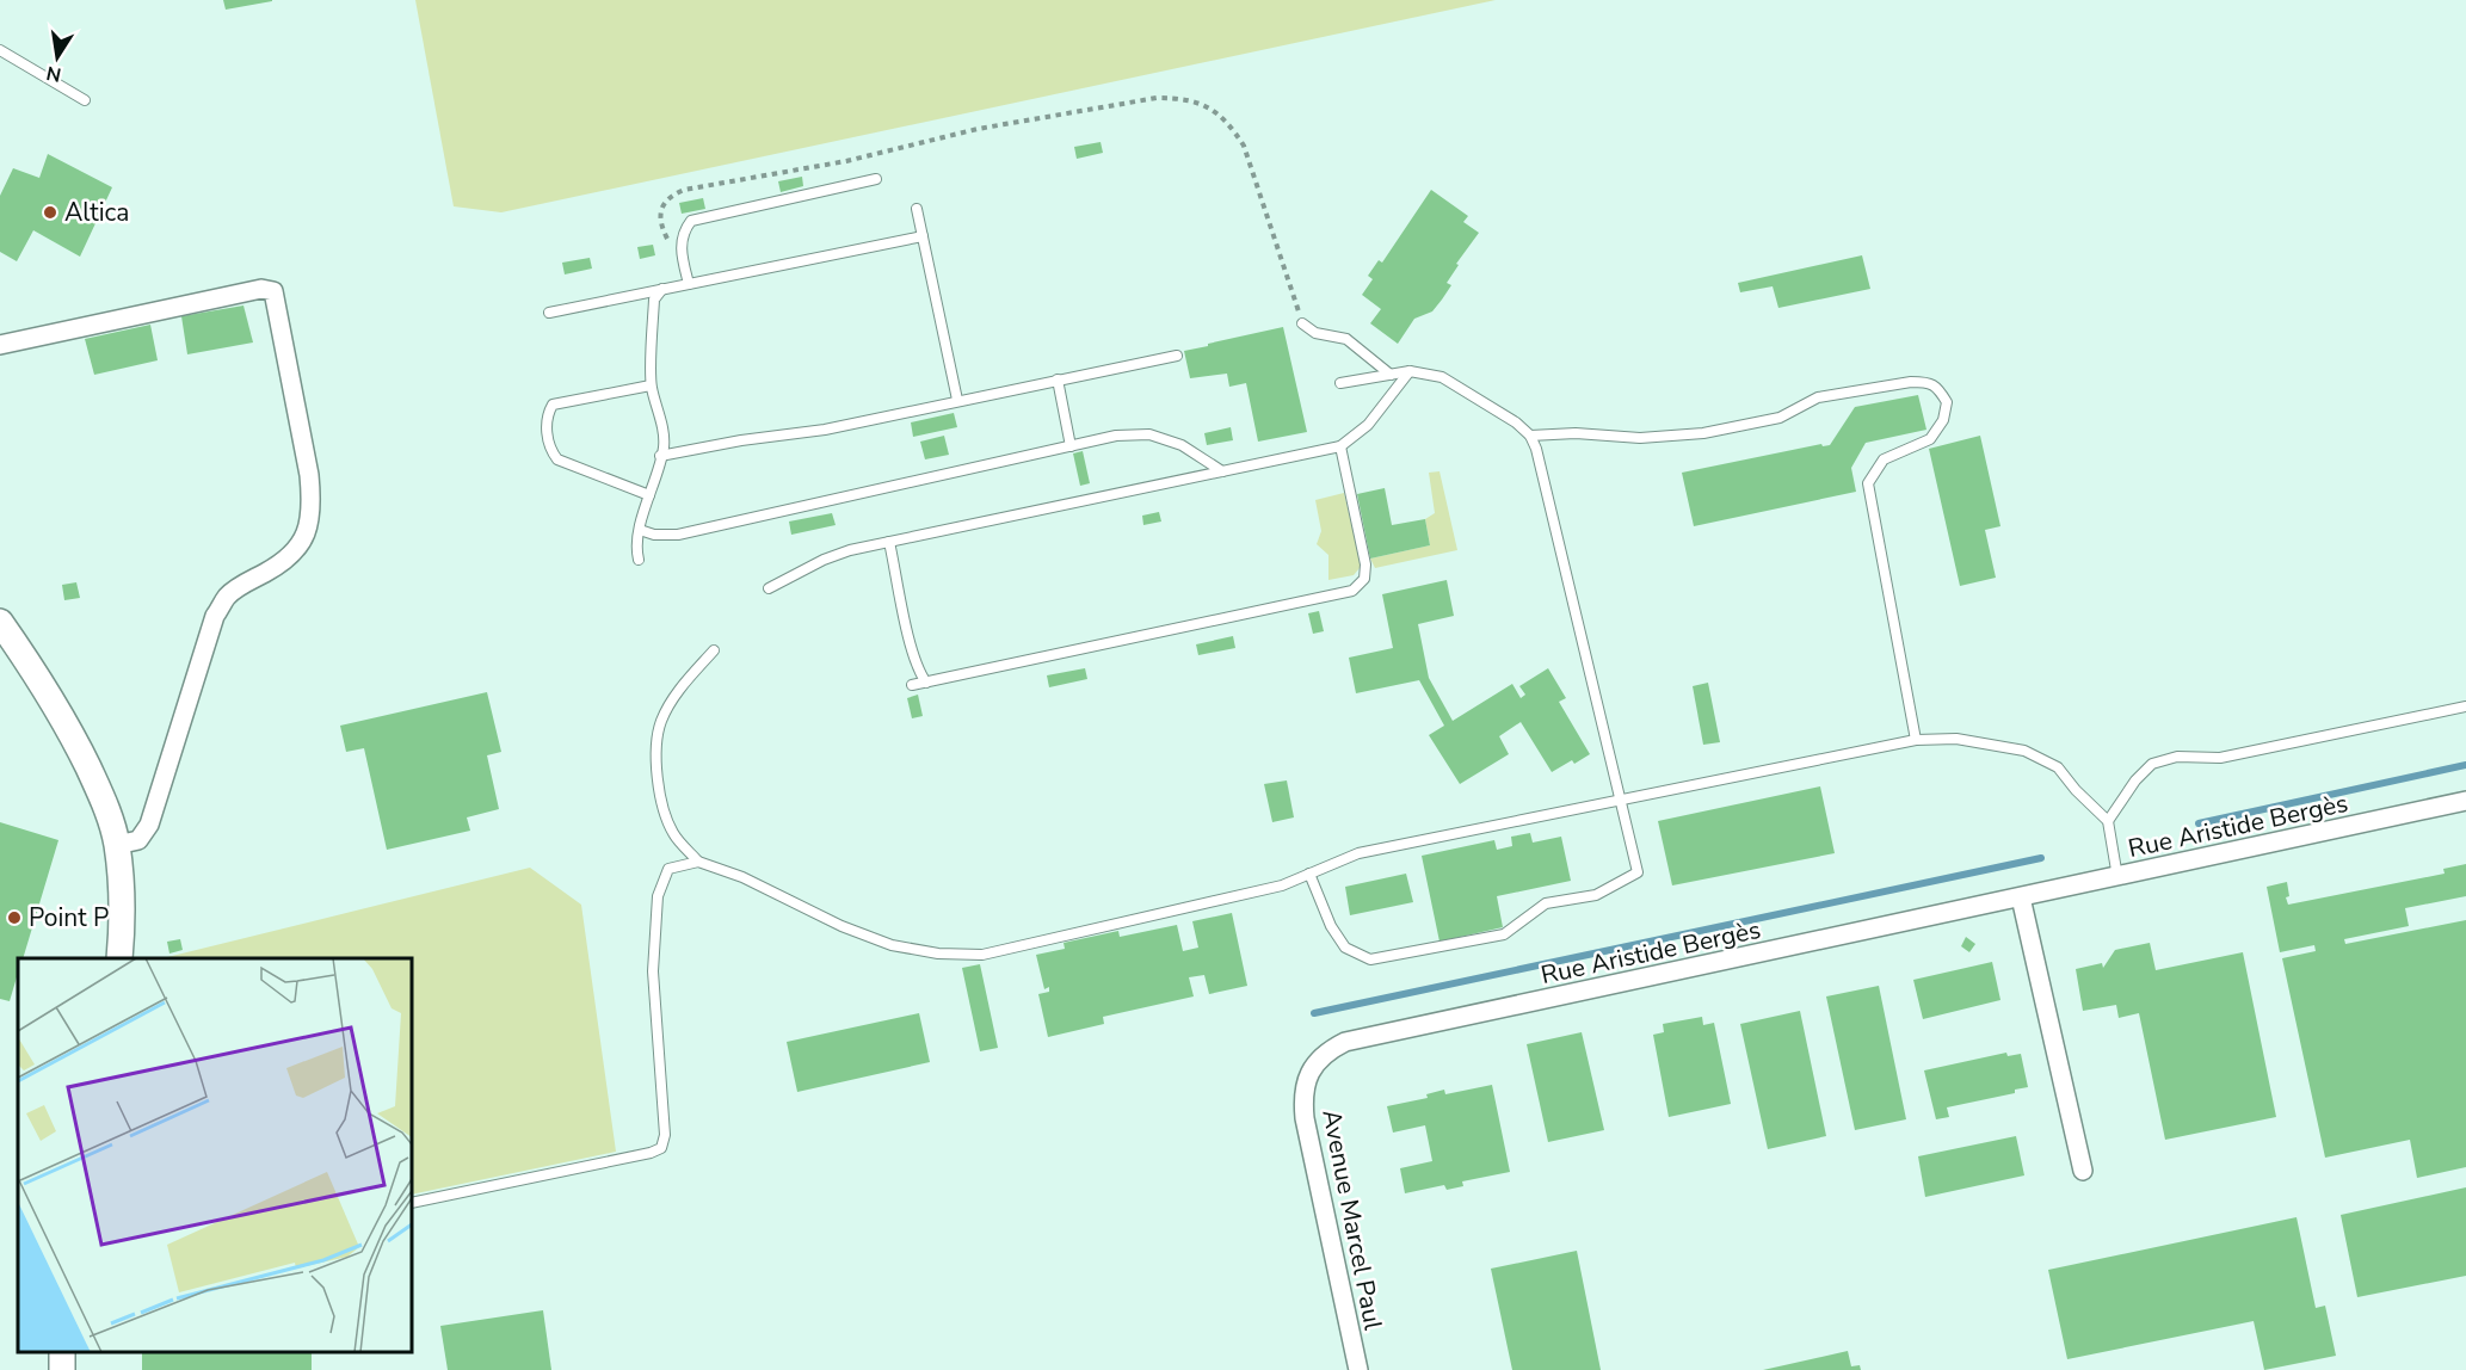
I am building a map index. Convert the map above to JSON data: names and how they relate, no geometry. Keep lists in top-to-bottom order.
{
  "streets": {
    "street": ["Rue Aristide Bergès", "Avenue Marcel Paul"]
  },
  "crossings": [
    ["Rue Aristide Bergès", "Avenue Marcel Paul"]
  ],
  "places": ["Altica", "Point P"],
  "north": "bottom"
}
